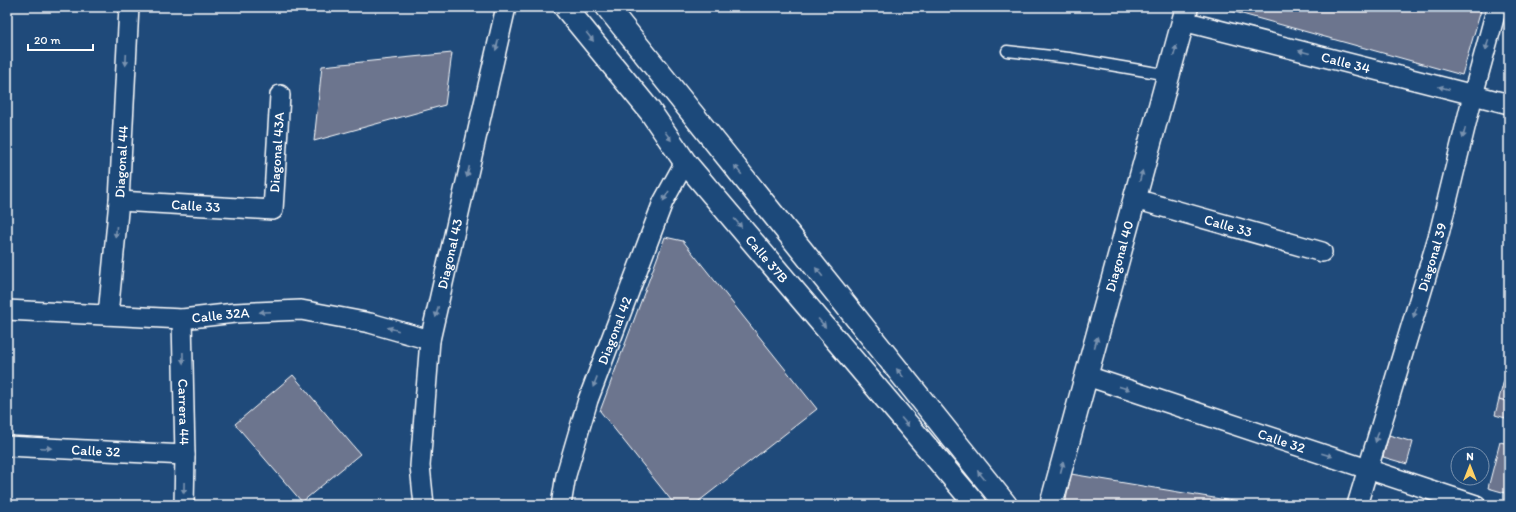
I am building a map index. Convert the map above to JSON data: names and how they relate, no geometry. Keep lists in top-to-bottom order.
{
  "streets": {
    "main road": ["Diagonal 40", "Calle 37B"],
    "street": [
      "Calle 34",
      "Diagonal 43A",
      "Diagonal 44",
      "Calle 33",
      "Diagonal 43",
      "Diagonal 39",
      "Calle 32A",
      "Diagonal 42",
      "Carrera 44",
      "Calle 32"
    ]
  },
  "crossings": [
    ["Calle 34", "Diagonal 40"],
    ["Calle 34", "Diagonal 39"],
    ["Diagonal 43A", "Calle 33"],
    ["Diagonal 44", "Calle 33"],
    ["Diagonal 44", "Calle 32A"],
    ["Calle 33", "Diagonal 40"],
    ["Diagonal 43", "Calle 32A"],
    ["Diagonal 40", "Calle 32"],
    ["Diagonal 39", "Calle 32"],
    ["Calle 37B", "Diagonal 42"],
    ["Calle 32A", "Carrera 44"],
    ["Carrera 44", "Calle 32"]
  ],
  "one_way": [
    "Calle 34",
    "Diagonal 44",
    "Diagonal 43",
    "Diagonal 40",
    "Diagonal 39",
    "Calle 32A",
    "Diagonal 42",
    "Carrera 44",
    "Calle 32"
  ],
  "scale_bar": "20 m",
  "north": "top"
}
